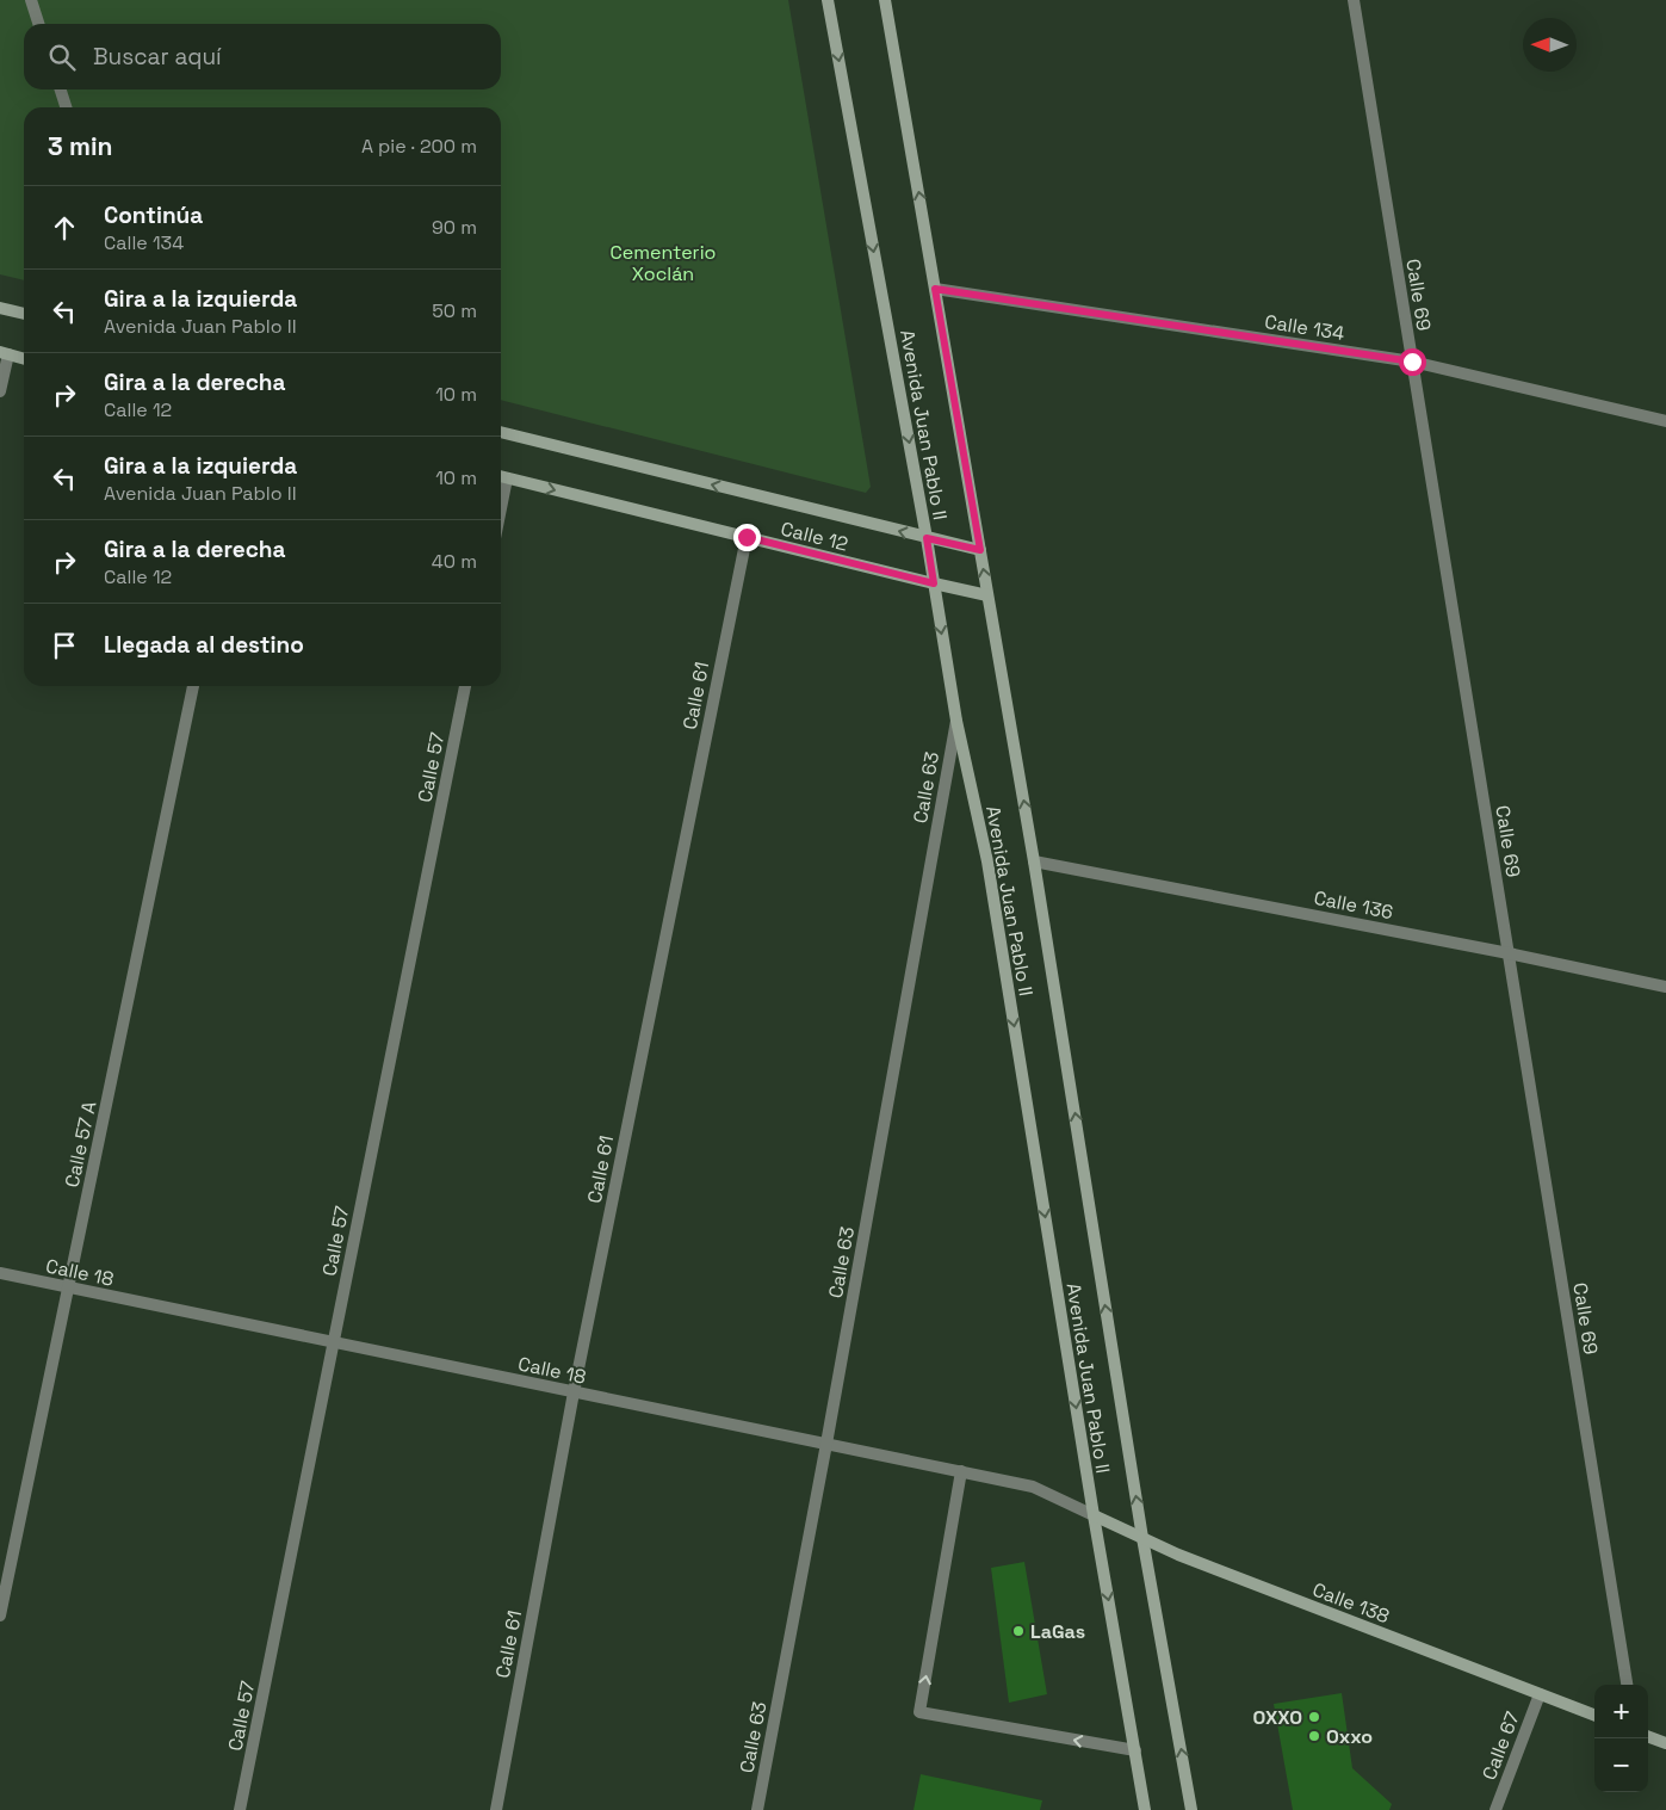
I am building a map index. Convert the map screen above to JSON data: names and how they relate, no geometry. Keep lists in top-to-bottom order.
{
  "streets": {
    "main road": ["Avenida Juan Pablo II", "Calle 12", "Calle 138"],
    "street": [
      "Calle 69",
      "Calle 134",
      "Calle 61",
      "Calle 57",
      "Calle 63",
      "Calle 136",
      "Calle 57 A",
      "Calle 18",
      "Calle 67"
    ]
  },
  "crossings": [
    ["Calle 69", "Calle 134"],
    ["Calle 69", "Calle 136"],
    ["Calle 134", "Avenida Juan Pablo II"],
    ["Avenida Juan Pablo II", "Calle 12"],
    ["Avenida Juan Pablo II", "Calle 63"],
    ["Avenida Juan Pablo II", "Calle 136"],
    ["Avenida Juan Pablo II", "Calle 18"],
    ["Avenida Juan Pablo II", "Calle 138"],
    ["Calle 12", "Calle 61"],
    ["Calle 61", "Calle 18"],
    ["Calle 57", "Calle 18"],
    ["Calle 63", "Calle 18"],
    ["Calle 57 A", "Calle 18"],
    ["Calle 18", "Calle 138"],
    ["Calle 138", "Calle 67"]
  ],
  "parks": ["Cementerio Xoclán"],
  "places": ["LaGas", "OXXO", "Oxxo"],
  "north": "left",
  "page": {
    "search": "Buscar aquí",
    "heading": ["3 min", "A pie · 200 m"],
    "list": [
      ["Continúa", "Calle 134", "90 m"],
      ["Gira a la izquierda", "Avenida Juan Pablo II", "50 m"],
      ["Gira a la derecha", "Calle 12", "10 m"],
      ["Gira a la izquierda", "Avenida Juan Pablo II", "10 m"],
      ["Gira a la derecha", "Calle 12", "40 m"],
      "Llegada al destino"
    ],
    "map_buttons": ["+", "−"]
  }
}
